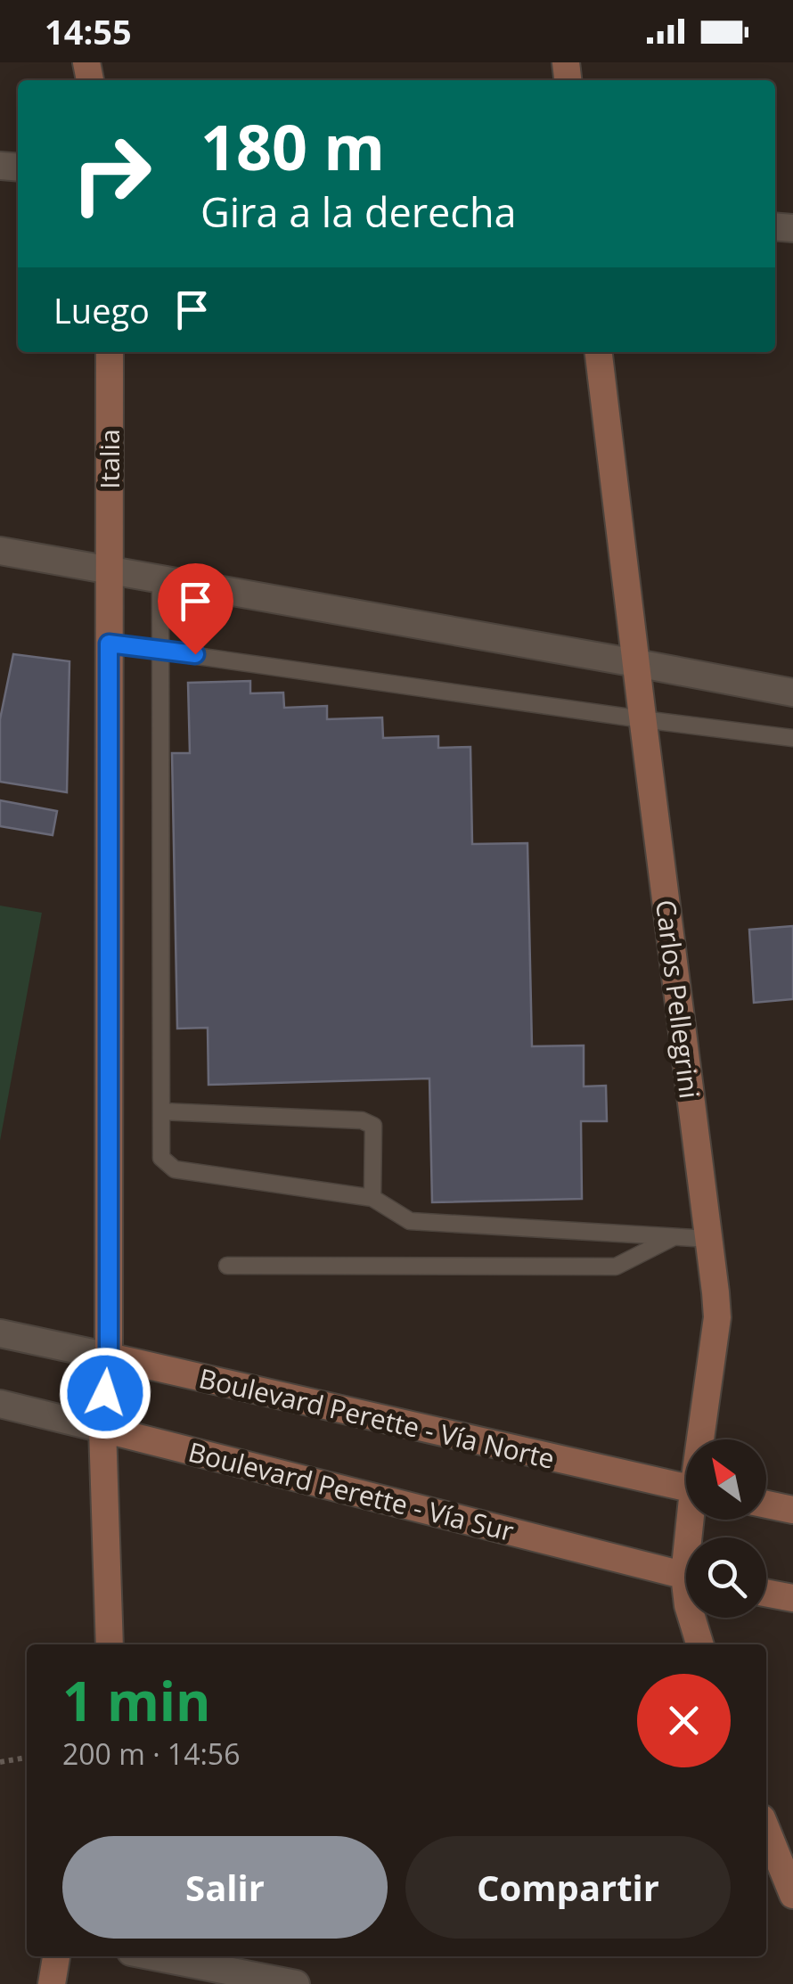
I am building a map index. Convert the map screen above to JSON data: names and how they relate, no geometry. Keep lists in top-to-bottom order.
{
  "streets": {
    "street": [
      "Italia",
      "Carlos Pellegrini",
      "Boulevard Perette - Vía Norte",
      "Boulevard Perette - Vía Sur"
    ]
  },
  "crossings": [
    ["Italia", "Boulevard Perette - Vía Norte"],
    ["Italia", "Boulevard Perette - Vía Sur"]
  ],
  "north": "top left",
  "page": {
    "status": "14:55",
    "turn": ["180 m", "Gira a la derecha"],
    "then": "Luego",
    "heading": ["1 min", "200 m · 14:56"],
    "buttons": ["Salir", "Compartir"]
  }
}
